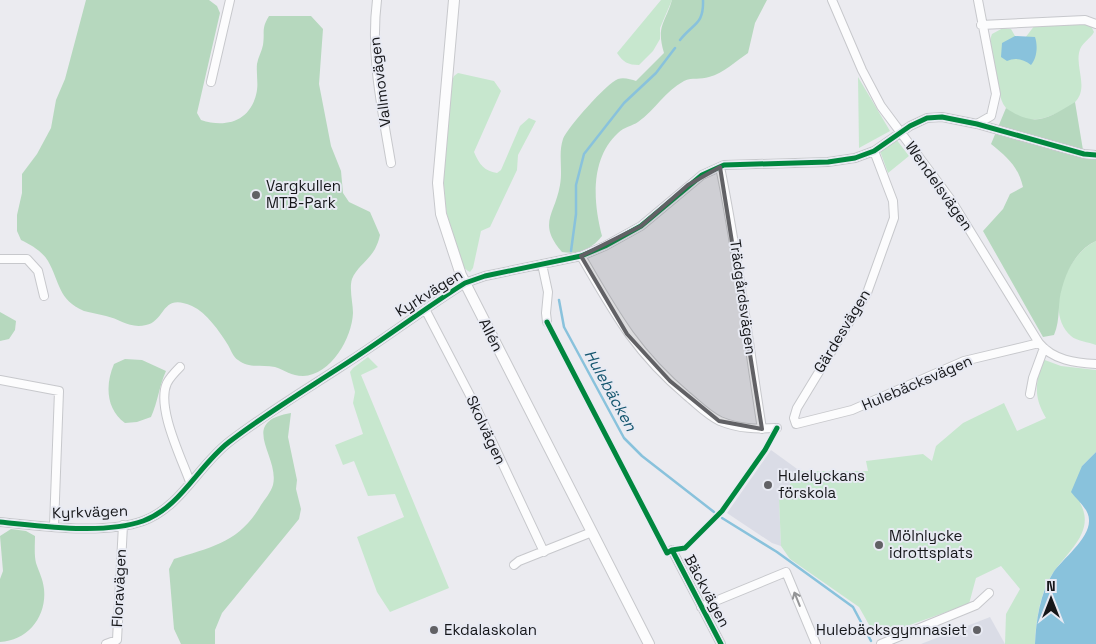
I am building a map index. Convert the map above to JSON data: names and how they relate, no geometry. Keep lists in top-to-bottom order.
{
  "streets": {
    "street": [
      "Vallmovägen",
      "Wendelsvägen",
      "Kyrkvägen",
      "Trädgårdsvägen",
      "Gärdesvägen",
      "Allén",
      "Hulebäcksvägen",
      "Skolvägen",
      "Floravägen",
      "Bäckvägen"
    ]
  },
  "crossings": [
    ["Wendelsvägen", "Kyrkvägen"],
    ["Wendelsvägen", "Hulebäcksvägen"],
    ["Kyrkvägen", "Trädgårdsvägen"],
    ["Kyrkvägen", "Gärdesvägen"],
    ["Kyrkvägen", "Allén"],
    ["Kyrkvägen", "Skolvägen"],
    ["Kyrkvägen", "Floravägen"],
    ["Gärdesvägen", "Hulebäcksvägen"]
  ],
  "water": ["Hulebäcken"],
  "places": [
    "Vargkullen MTB-Park",
    "Hulelyckans förskola",
    "Mölnlycke idrottsplats",
    "Ekdalaskolan",
    "Hulebäcksgymnasiet"
  ],
  "north": "top"
}
